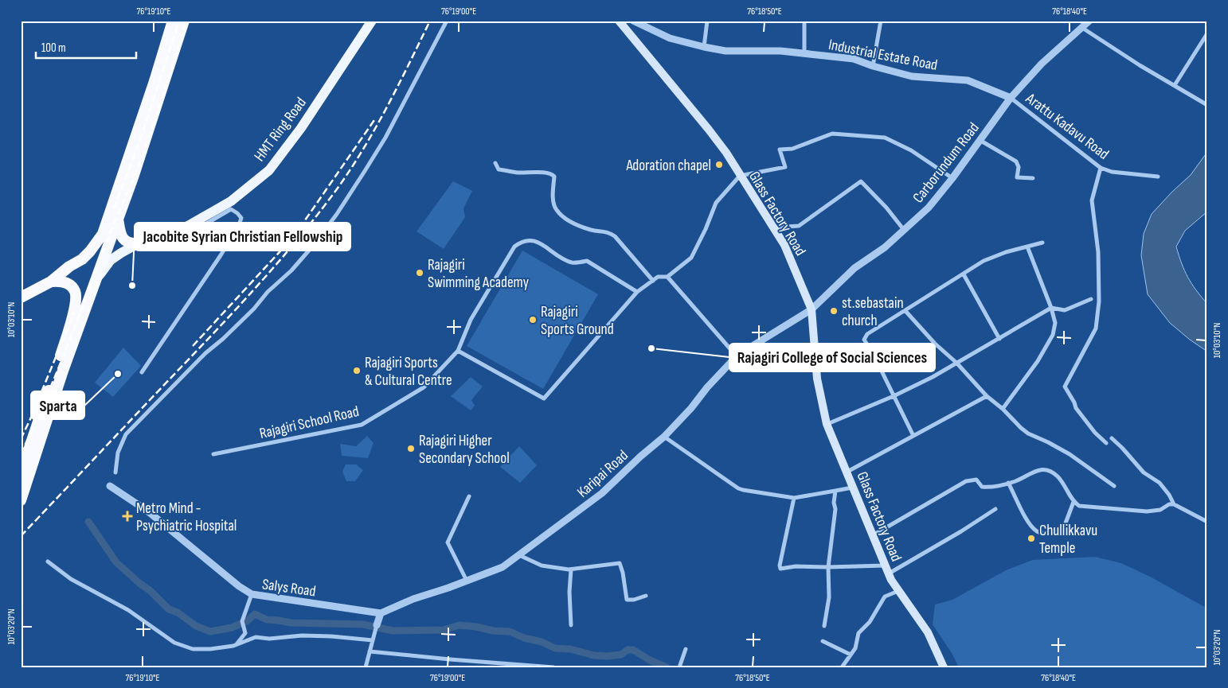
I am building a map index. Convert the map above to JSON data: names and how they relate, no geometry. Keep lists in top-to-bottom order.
{
  "streets": {
    "main road": ["HMT Ring Road", "Glass Factory Road"],
    "street": [
      "Industrial Estate Road",
      "Arattu Kadavu Road",
      "Carborundum Road",
      "Rajagiri School Road",
      "Karipai Road",
      "Salys Road"
    ]
  },
  "crossings": [
    ["Industrial Estate Road", "Arattu Kadavu Road"],
    ["Industrial Estate Road", "Carborundum Road"],
    ["Arattu Kadavu Road", "Carborundum Road"],
    ["Carborundum Road", "Glass Factory Road"],
    ["Carborundum Road", "Karipai Road"],
    ["Glass Factory Road", "Karipai Road"],
    ["Karipai Road", "Salys Road"]
  ],
  "places": {
    "other": [
      "Adoration chapel",
      "Rajagiri Swimming Academy",
      "Jacobite Syrian Christian Fellowship",
      "st.sebastain church",
      "Rajagiri Sports Ground",
      "Rajagiri College of Social Sciences",
      "Rajagiri Sports & Cultural Centre",
      "Sparta",
      "Rajagiri Higher Secondary School",
      "Chullikkavu Temple"
    ],
    "health": ["Metro Mind - Psychiatric Hospital"]
  },
  "scale_bar": "100 m",
  "coordinates": [
    "76°19'10\"E",
    "76°19'00\"E",
    "76°18'50\"E",
    "76°18'40\"E",
    "10°03'10\"N",
    "10°03'20\"N"
  ]
}
